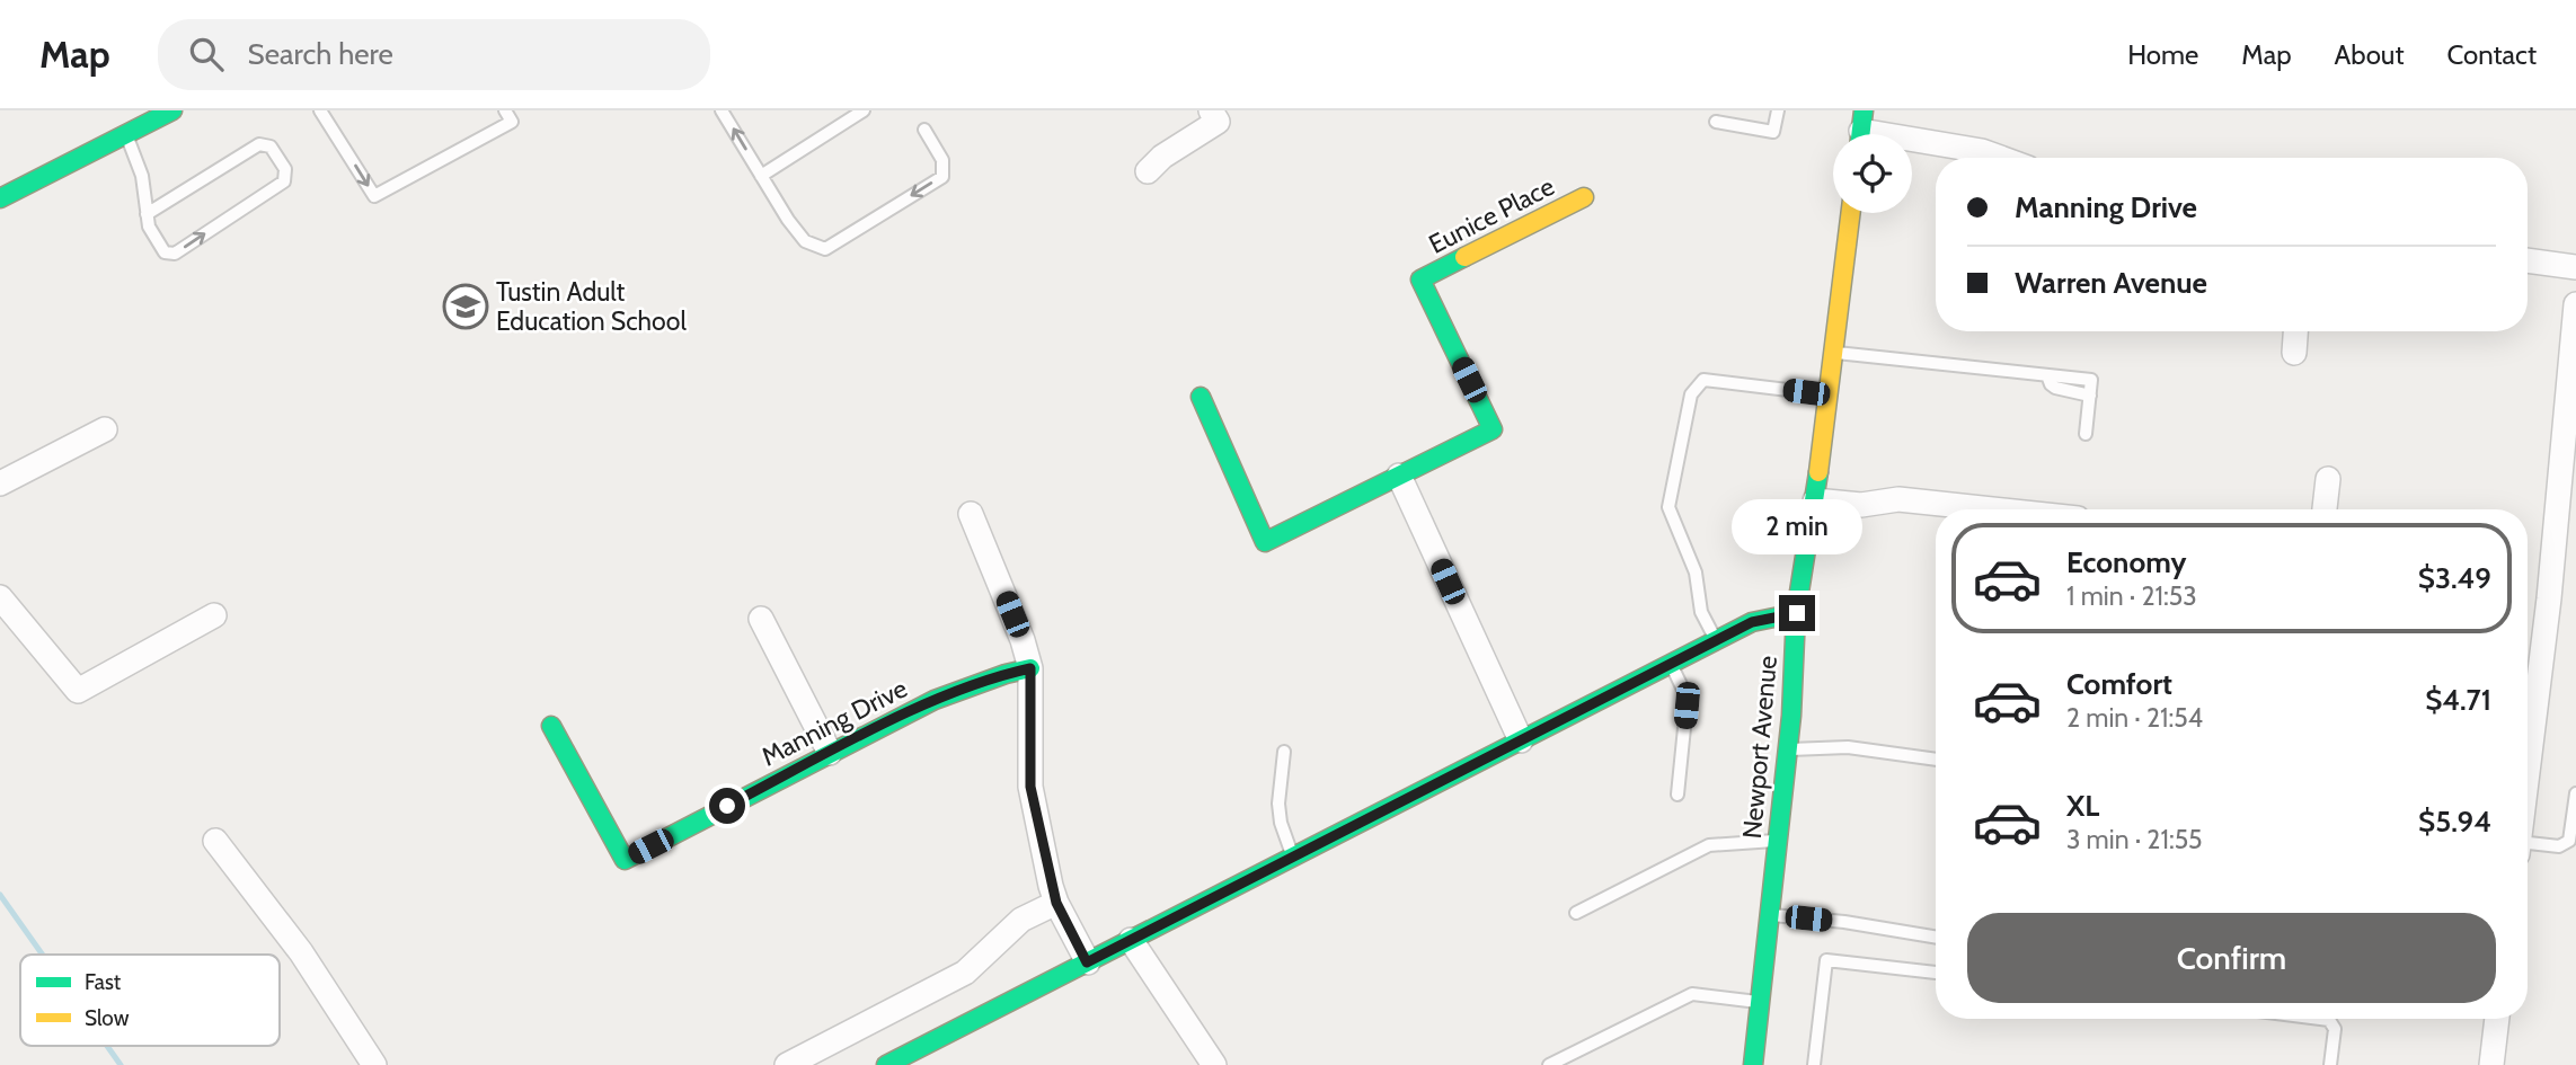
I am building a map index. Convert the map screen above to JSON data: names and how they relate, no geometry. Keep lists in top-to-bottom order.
{
  "streets": {
    "street": ["Eunice Place", "Manning Drive", "Newport Avenue"]
  },
  "places": {
    "school or university": ["Tustin Adult Education School"]
  },
  "legend": ["Fast", "Slow"],
  "page": {
    "header": "Map",
    "search": "Search here",
    "nav": [
      "Home",
      "Map",
      "About",
      "Contact"
    ],
    "banner": ["Manning Drive", "Warren Avenue"],
    "bubble": "2 min",
    "list": [
      {
        "name": "Economy",
        "note": "1 min · 21:53",
        "value": "$3.49"
      },
      {
        "name": "Comfort",
        "note": "2 min · 21:54",
        "value": "$4.71"
      },
      {
        "name": "XL",
        "note": "3 min · 21:55",
        "value": "$5.94"
      }
    ],
    "buttons": "Confirm"
  }
}
